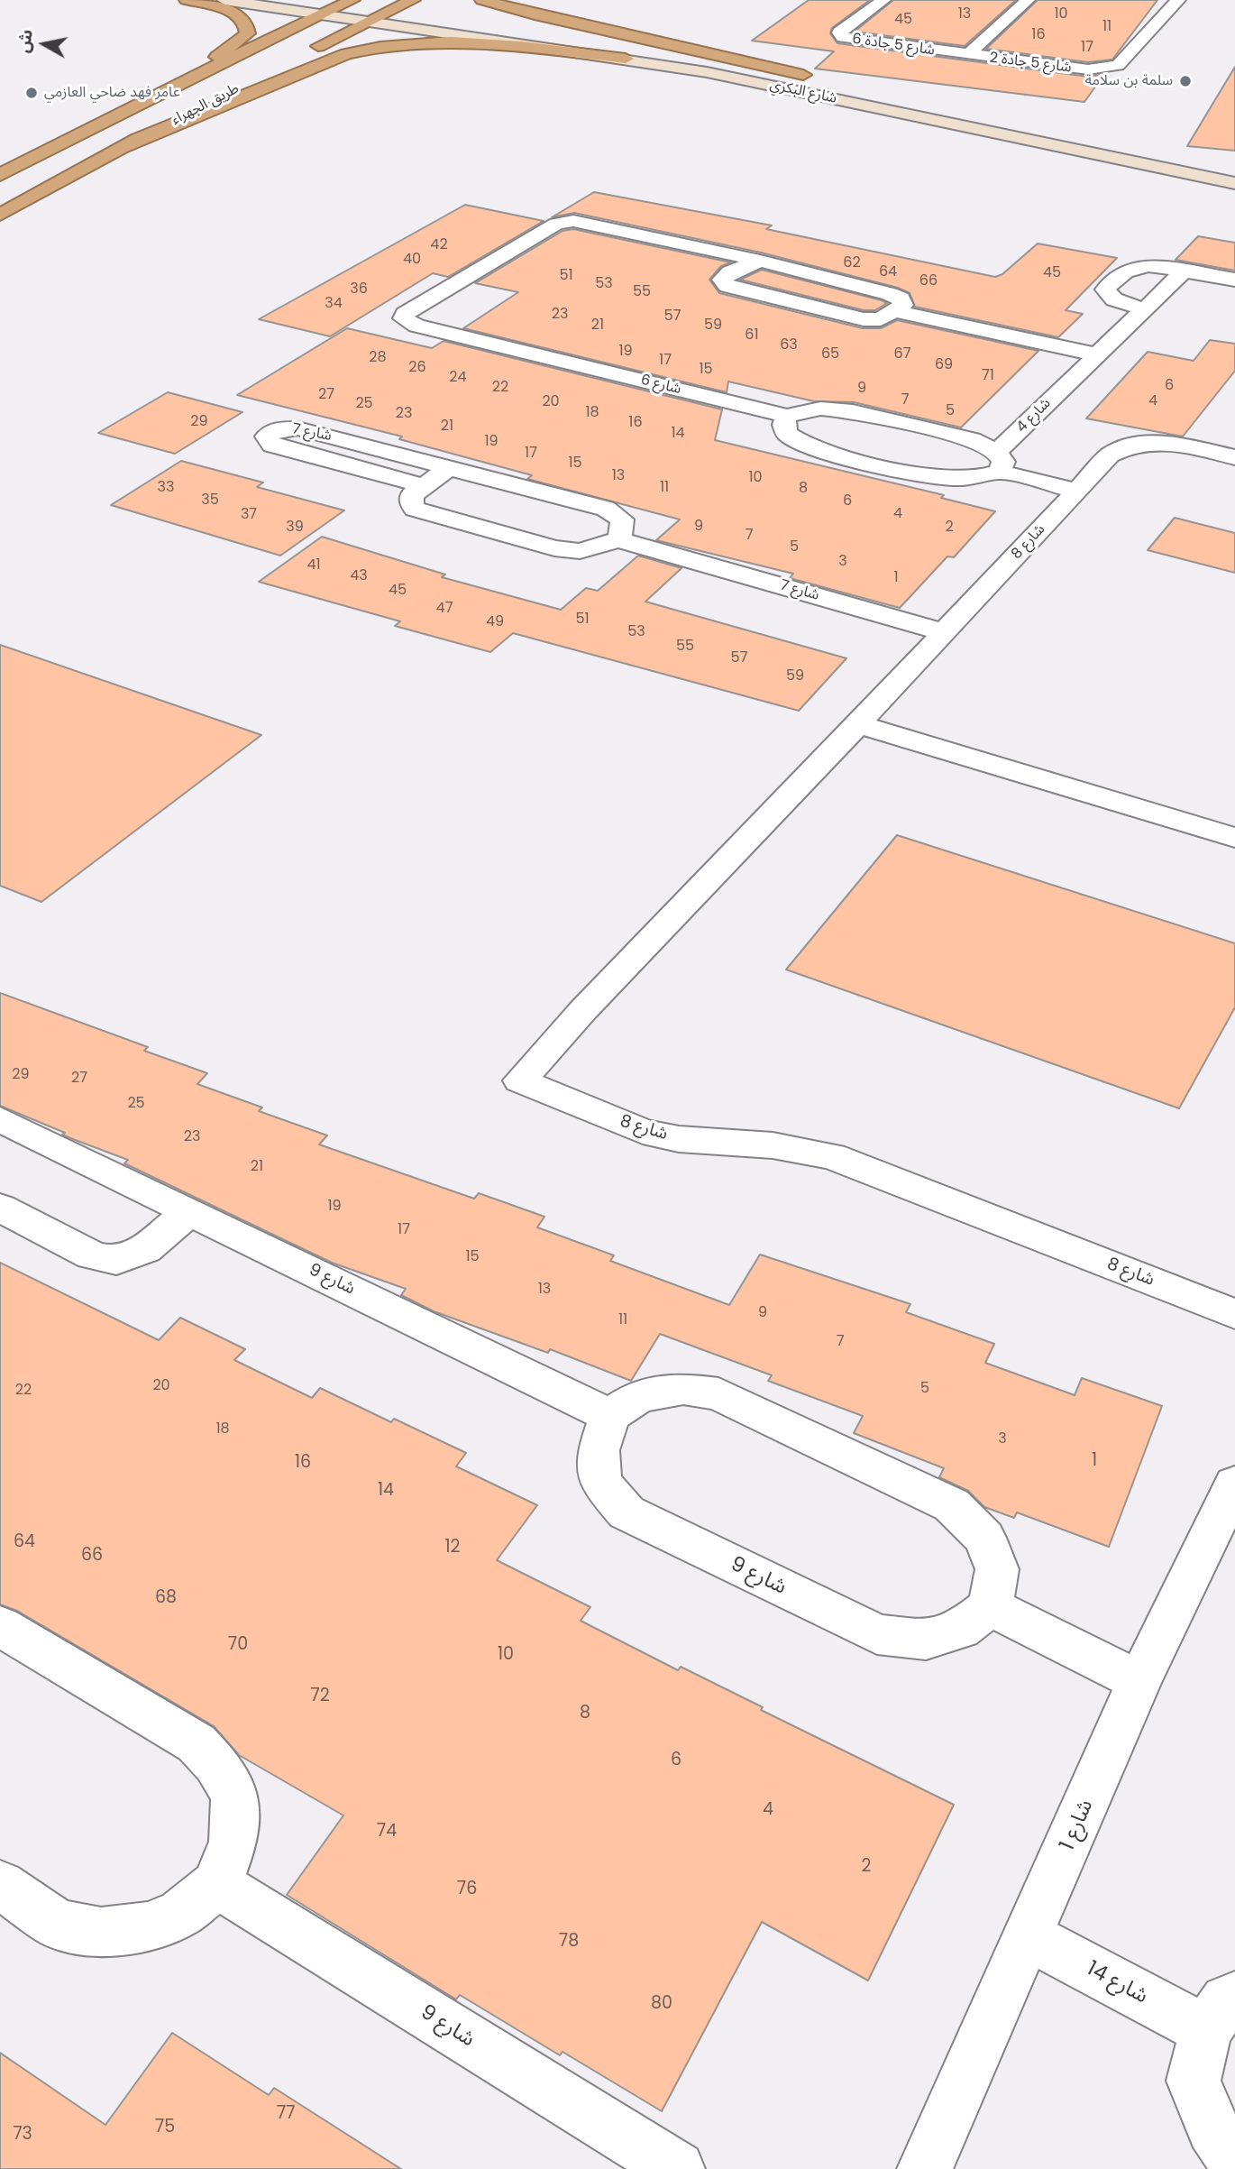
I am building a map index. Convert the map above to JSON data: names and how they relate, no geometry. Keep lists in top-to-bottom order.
{
  "streets": {
    "highway": ["طريق الجهراء"],
    "main road": ["شارع البكري"],
    "street": [
      "شارع 5 جادة 6",
      "شارع 5 جادة 2",
      "شارع 6",
      "شارع 4",
      "شارع 7",
      "شارع 8",
      "شارع 9",
      "شارع 1",
      "شارع 14"
    ]
  },
  "crossings": [
    ["شارع 5 جادة 6", "شارع 5 جادة 2"],
    ["شارع البكري", "طريق الجهراء"],
    ["شارع 6", "شارع 4"],
    ["شارع 7", "شارع 8"],
    ["شارع 1", "شارع 14"]
  ],
  "places": ["سلمة بن سلامة", "عامر فهد ضاحي العازمي"],
  "house_numbers": [
    "13",
    "10",
    "45",
    "11",
    "16",
    "17",
    "42",
    "40",
    "62",
    "64",
    "45",
    "51",
    "66",
    "53",
    "36",
    "55",
    "34",
    "23",
    "57",
    "21",
    "59",
    "61",
    "63",
    "19",
    "65",
    "67",
    "28",
    "17",
    "69",
    "26",
    "15",
    "71",
    "24",
    "6",
    "22",
    "9",
    "27",
    "7",
    "4",
    "20",
    "25",
    "5",
    "18",
    "23",
    "29",
    "16",
    "21",
    "14",
    "19",
    "17",
    "15",
    "13",
    "10",
    "33",
    "11",
    "8",
    "35",
    "6",
    "4",
    "37",
    "9",
    "39",
    "2",
    "7",
    "5",
    "3",
    "41",
    "43",
    "1",
    "45",
    "47",
    "51",
    "49",
    "53",
    "55",
    "57",
    "59",
    "29",
    "27",
    "25",
    "23",
    "21",
    "19",
    "17",
    "15",
    "13",
    "9",
    "11",
    "7",
    "20",
    "5",
    "22",
    "18",
    "3",
    "1",
    "16",
    "14",
    "64",
    "12",
    "66",
    "68",
    "70",
    "10",
    "72",
    "8",
    "6",
    "4",
    "74",
    "2",
    "76",
    "78",
    "80",
    "77",
    "75",
    "73"
  ],
  "north": "left"
}
